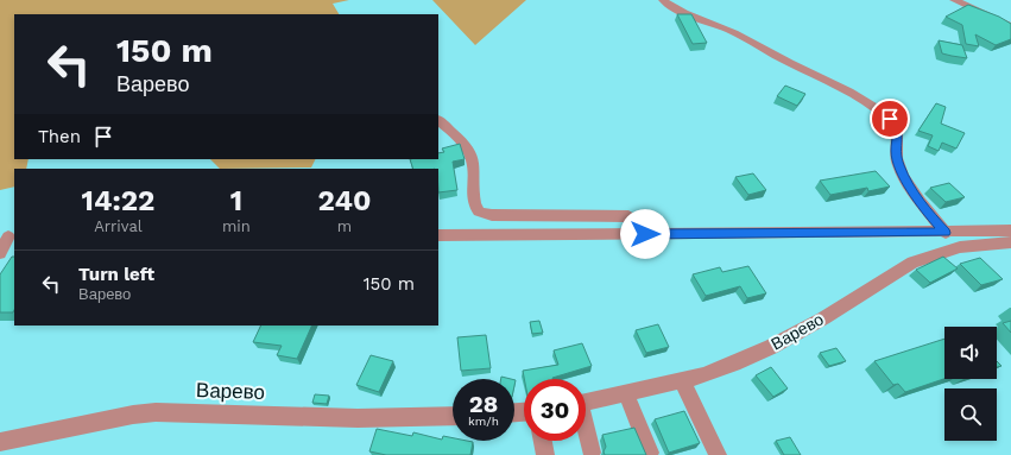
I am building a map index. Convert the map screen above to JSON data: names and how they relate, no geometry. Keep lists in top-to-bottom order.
{
  "streets": {
    "street": ["Варево"]
  },
  "page": {
    "turn": ["150 m", "Варево"],
    "then": "Then",
    "eta": [
      "14:22",
      "Arrival",
      "1",
      "min",
      "240",
      "m"
    ],
    "list": [
      {
        "name": "Turn left",
        "note": "Варево",
        "value": "150 m"
      }
    ],
    "speed": "28 km/h",
    "limit": "30"
  }
}
